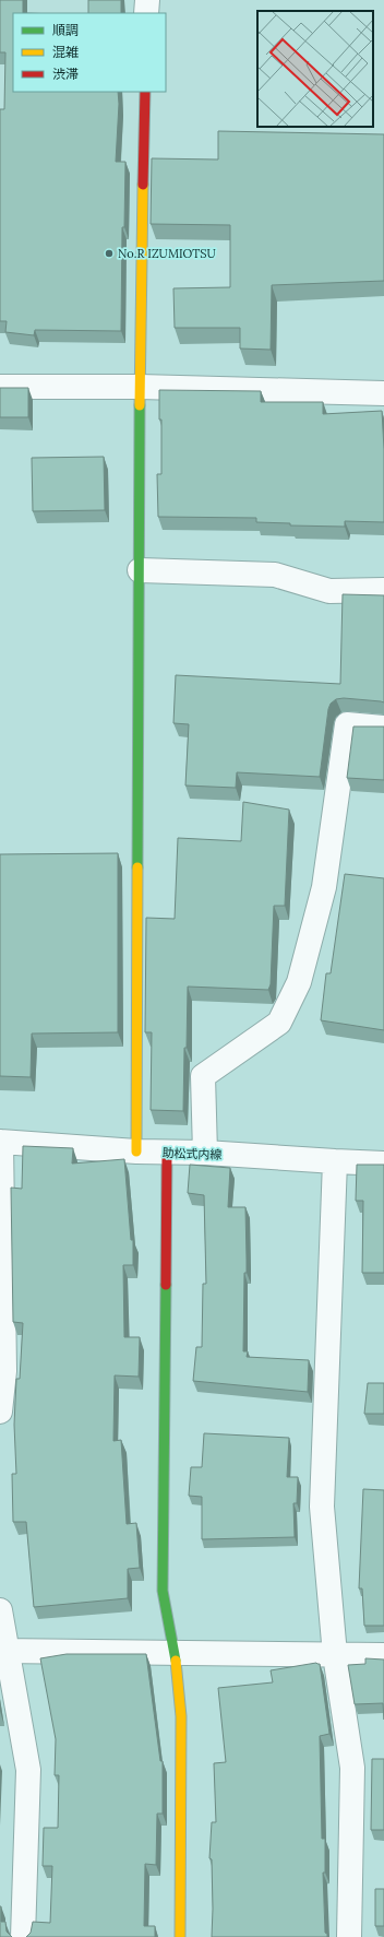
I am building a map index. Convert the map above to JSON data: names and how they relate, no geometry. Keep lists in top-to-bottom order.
{
  "streets": {
    "street": ["助松式内線"]
  },
  "places": ["No.R IZUMIOTSU"],
  "legend": ["順調", "混雑", "渋滞"]
}
